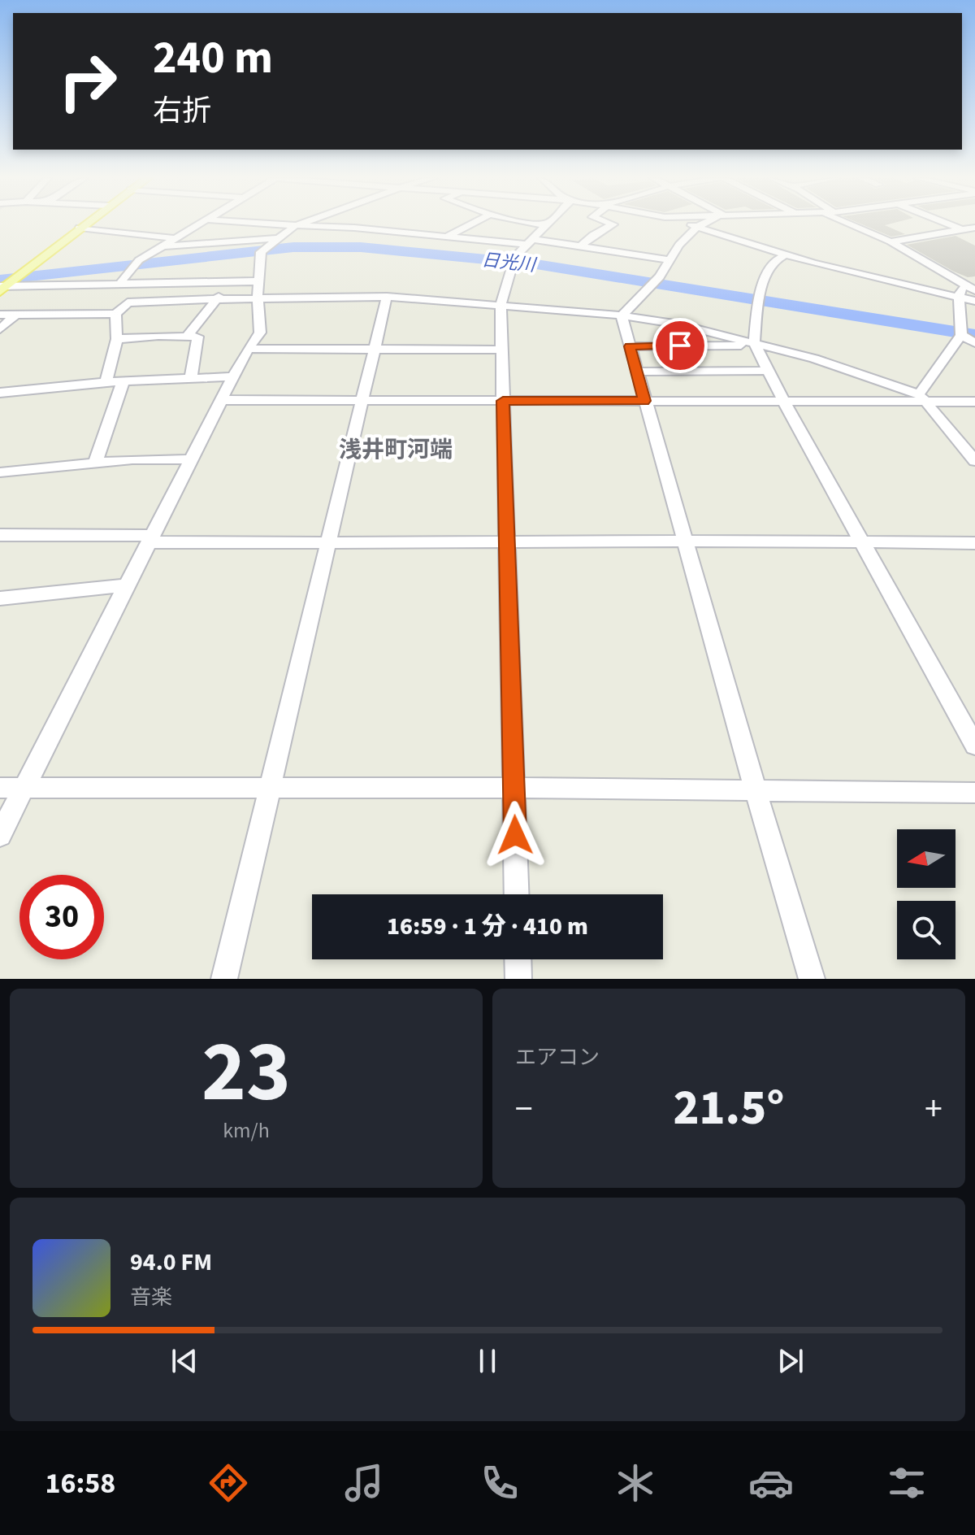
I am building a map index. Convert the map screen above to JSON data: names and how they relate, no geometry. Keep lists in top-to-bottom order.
{
  "districts": ["浅井町河端"],
  "water": ["日光川"],
  "north": "left",
  "page": {
    "turn": ["240 m", "右折"],
    "limit": "30",
    "trip": "16:59 · 1 分 · 410 m",
    "tile": [
      ["23", "km/h"],
      "エアコン"
    ],
    "heat": ["−", "21.5°", "+"],
    "song": ["94.0 FM", "音楽"],
    "tabs": "16:58"
  }
}
